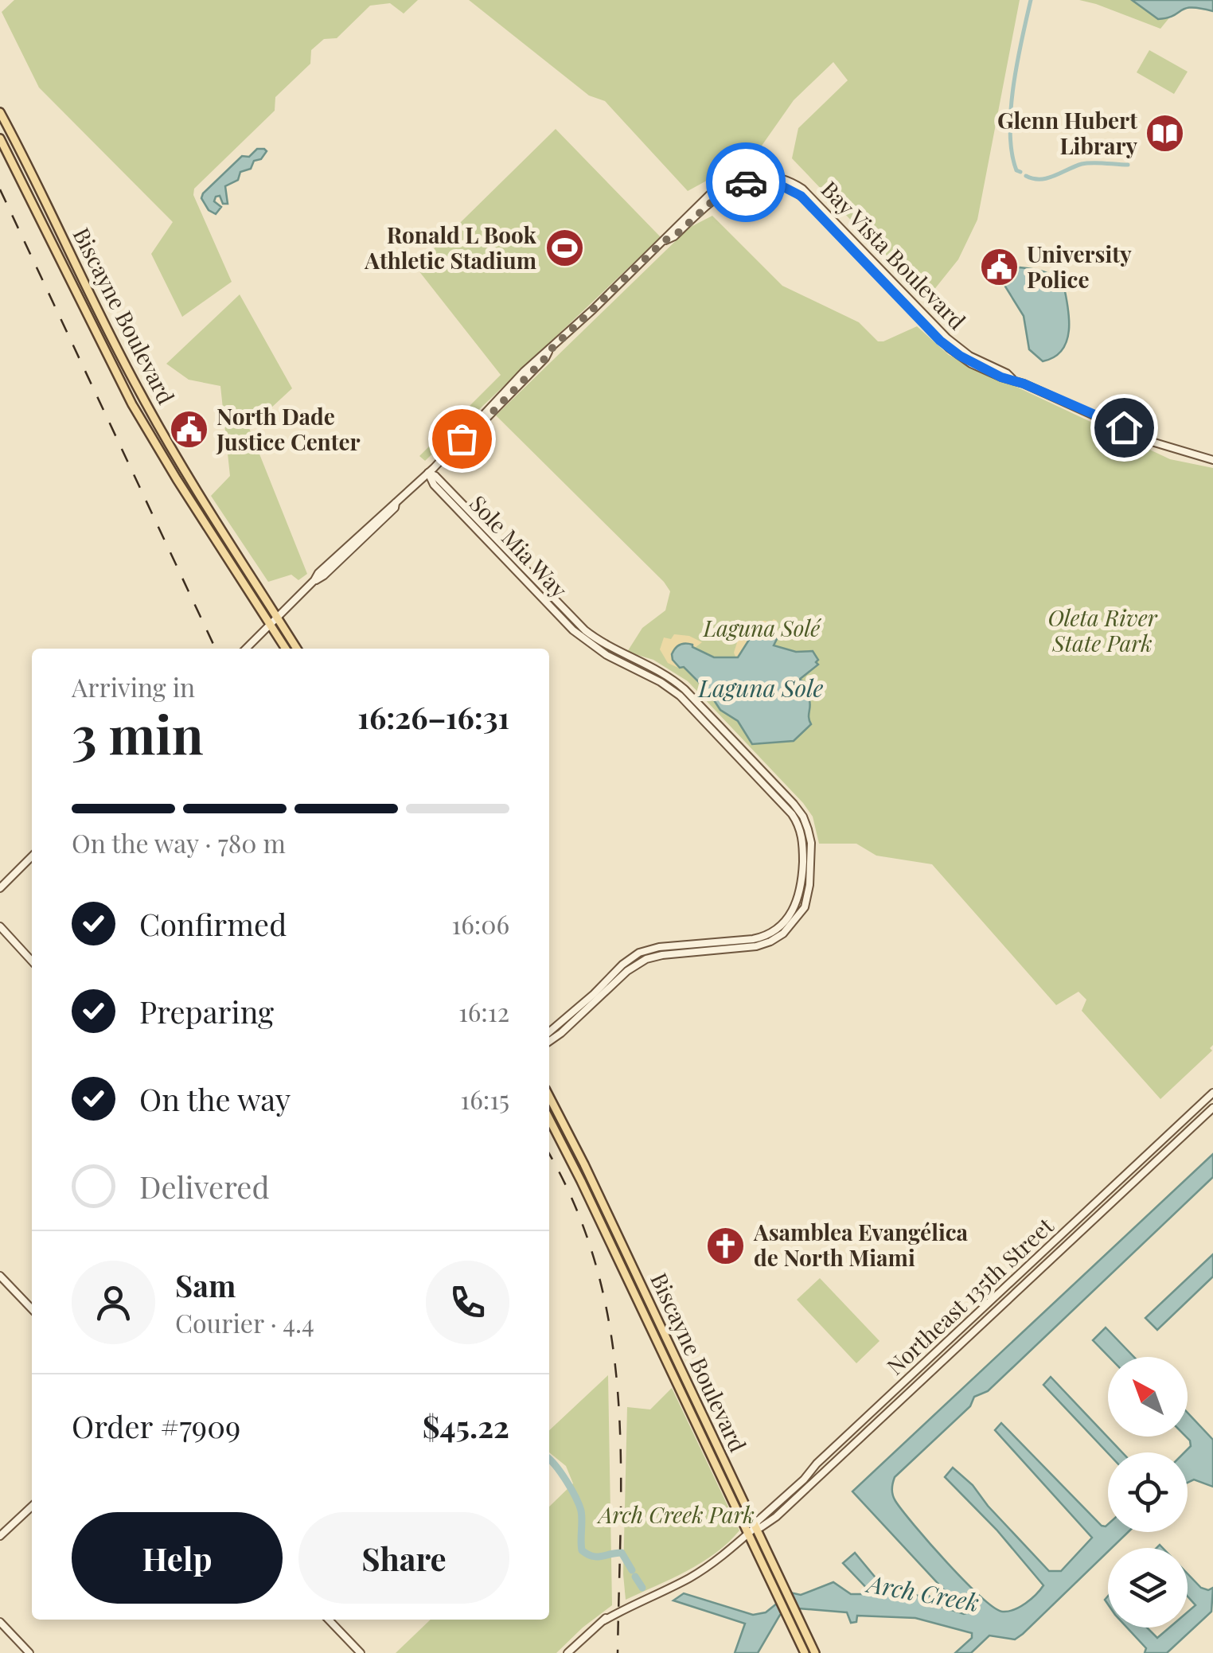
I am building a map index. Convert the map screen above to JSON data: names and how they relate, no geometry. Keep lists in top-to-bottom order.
{
  "streets": {
    "main road": ["Biscayne Boulevard"],
    "street": ["Bay Vista Boulevard", "Sole Mia Way", "Northeast 135th Street"]
  },
  "crossings": [
    ["Biscayne Boulevard", "Northeast 135th Street"]
  ],
  "water": ["Laguna Sole", "Arch Creek"],
  "parks": ["Oleta River State Park", "Laguna Solé", "Arch Creek Park"],
  "places": {
    "library": ["Glenn Hubert Library"],
    "sports": ["Ronald L Book Athletic Stadium"],
    "public building": ["University Police", "North Dade Justice Center"],
    "church": ["Asamblea Evangélica de North Miami"]
  },
  "north": "top left",
  "page": {
    "heading": ["3 min", "Arriving in", "16:26–16:31"],
    "panel": [
      "Sam",
      "Courier · 4.4",
      "Order #7909",
      "$45.22"
    ],
    "bar": "On the way · 780 m",
    "list": [
      ["Confirmed", "16:06"],
      ["Preparing", "16:12"],
      ["On the way", "16:15"],
      "Delivered"
    ],
    "buttons": ["Help", "Share"]
  }
}
